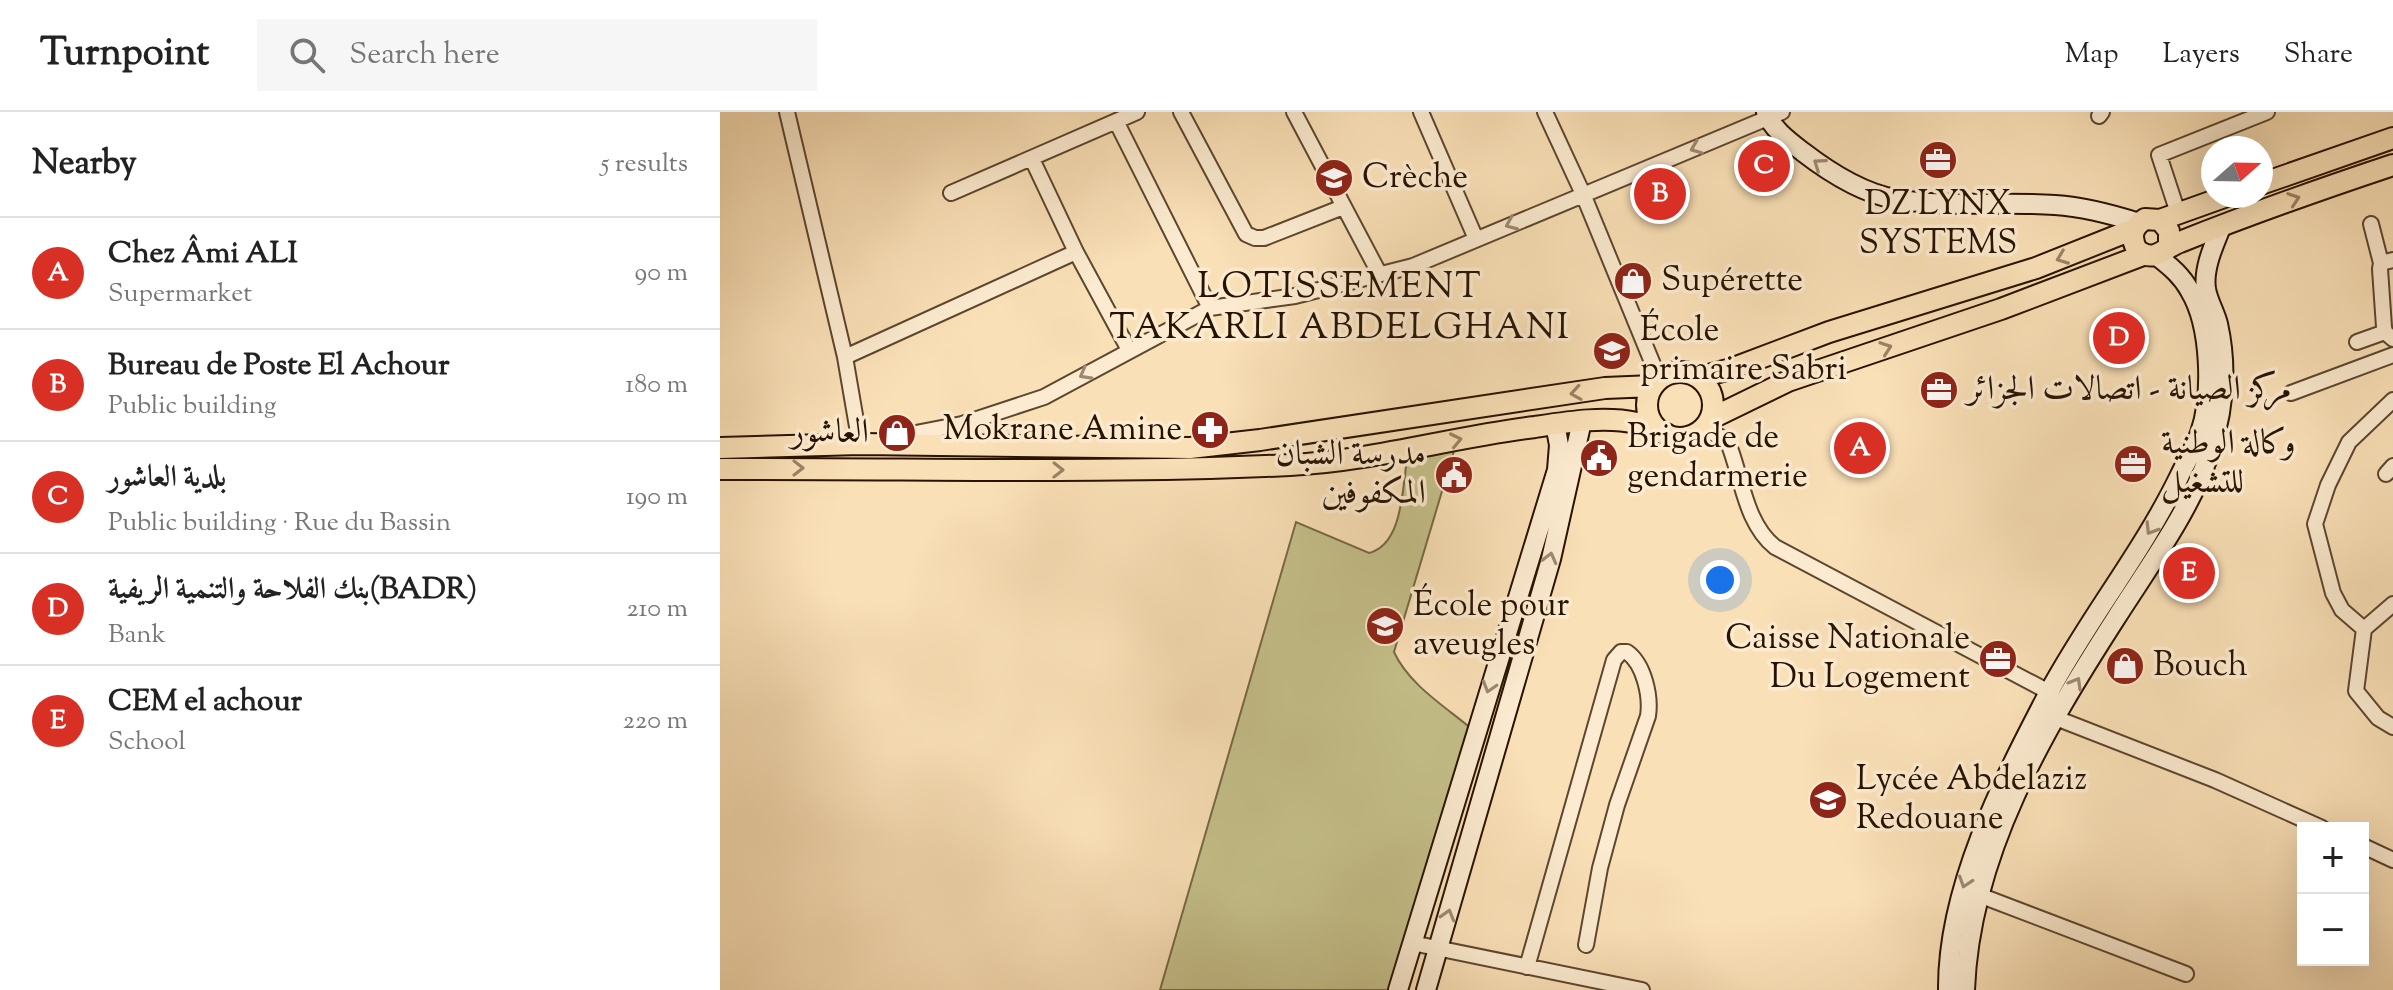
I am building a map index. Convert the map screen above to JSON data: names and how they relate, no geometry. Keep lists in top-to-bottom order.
{
  "districts": ["LOTISSEMENT TAKARLI ABDELGHANI"],
  "places": {
    "office": [
      "DZ LYNX SYSTEMS",
      "مركز الصيانة - اتصالات الجزائر",
      "وكالة الوطنية للتشغيل",
      "Caisse Nationale Du Logement"
    ],
    "school or university": [
      "Crèche",
      "École primaire Sabri",
      "École pour aveugles",
      "Lycée Abdelaziz Redouane"
    ],
    "shop": ["Supérette", "العاشور", "Bouch"],
    "pharmacy": ["Mokrane Amine"],
    "public building": ["Brigade de gendarmerie", "مدرسة الشبان المكفوفين"]
  },
  "north": "right",
  "page": {
    "header": "Turnpoint",
    "search": "Search here",
    "nav": ["Map", "Layers", "Share"],
    "heading": ["Nearby", "5 results"],
    "pins": [
      "C",
      "B",
      "D",
      "A",
      "E"
    ],
    "list": [
      {
        "mark": "A",
        "name": "Chez Âmi ALI",
        "note": "Supermarket",
        "value": "90 m"
      },
      {
        "mark": "B",
        "name": "Bureau de Poste El Achour",
        "note": "Public building",
        "value": "180 m"
      },
      {
        "mark": "C",
        "name": "بلدية العاشور",
        "note": "Public building · Rue du Bassin",
        "value": "190 m"
      },
      {
        "mark": "D",
        "name": "بنك الفلاحة والتنمية الريفية(BADR)",
        "note": "Bank",
        "value": "210 m"
      },
      {
        "mark": "E",
        "name": "CEM el achour",
        "note": "School",
        "value": "220 m"
      }
    ],
    "map_buttons": ["+", "−"]
  }
}
